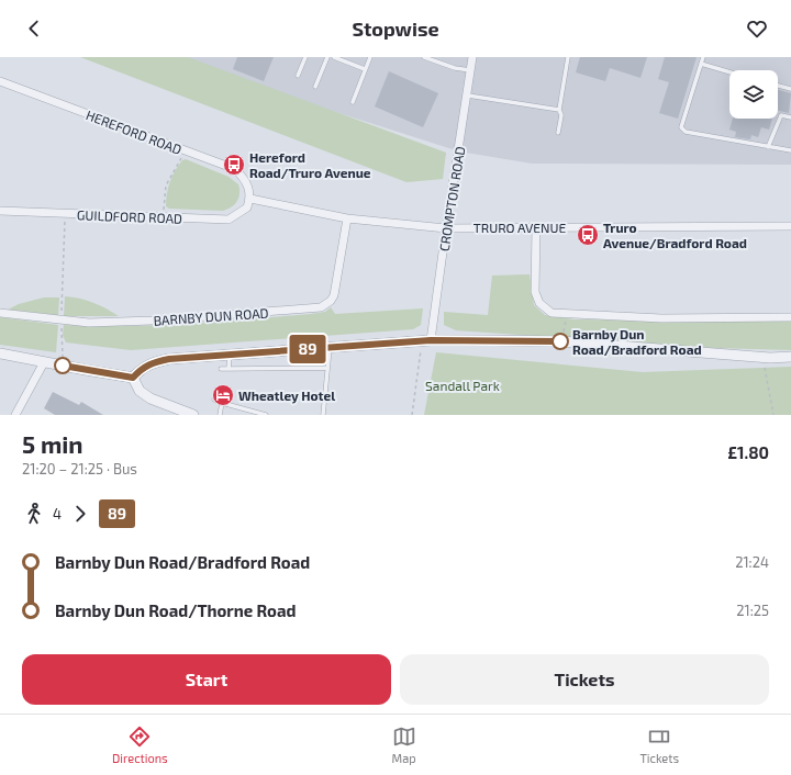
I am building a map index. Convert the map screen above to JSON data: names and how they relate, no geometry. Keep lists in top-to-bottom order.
{
  "streets": {
    "street": [
      "HEREFORD ROAD",
      "CROMPTON ROAD",
      "GUILDFORD ROAD",
      "TRURO AVENUE",
      "BARNBY DUN ROAD"
    ]
  },
  "crossings": [
    ["HEREFORD ROAD", "GUILDFORD ROAD"],
    ["HEREFORD ROAD", "TRURO AVENUE"],
    ["CROMPTON ROAD", "TRURO AVENUE"],
    ["GUILDFORD ROAD", "TRURO AVENUE"],
    ["TRURO AVENUE", "BARNBY DUN ROAD"]
  ],
  "parks": ["Sandall Park"],
  "places": {
    "bus stop": ["Hereford Road/Truro Avenue", "Truro Avenue/Bradford Road"],
    "other": ["Barnby Dun Road/Bradford Road"],
    "hotel": ["Wheatley Hotel"]
  },
  "lines": ["bus line 89"],
  "page": {
    "header": "Stopwise",
    "on_map": "89",
    "heading": ["5 min", "21:20 – 21:25 · Bus", "£1.80"],
    "legs": ["4", "89"],
    "list": [
      {
        "name": "Barnby Dun Road/Bradford Road",
        "value": "21:24"
      },
      {
        "name": "Barnby Dun Road/Thorne Road",
        "value": "21:25"
      }
    ],
    "buttons": ["Start", "Tickets"],
    "tabs": ["Directions", "Map", "Tickets"]
  }
}
